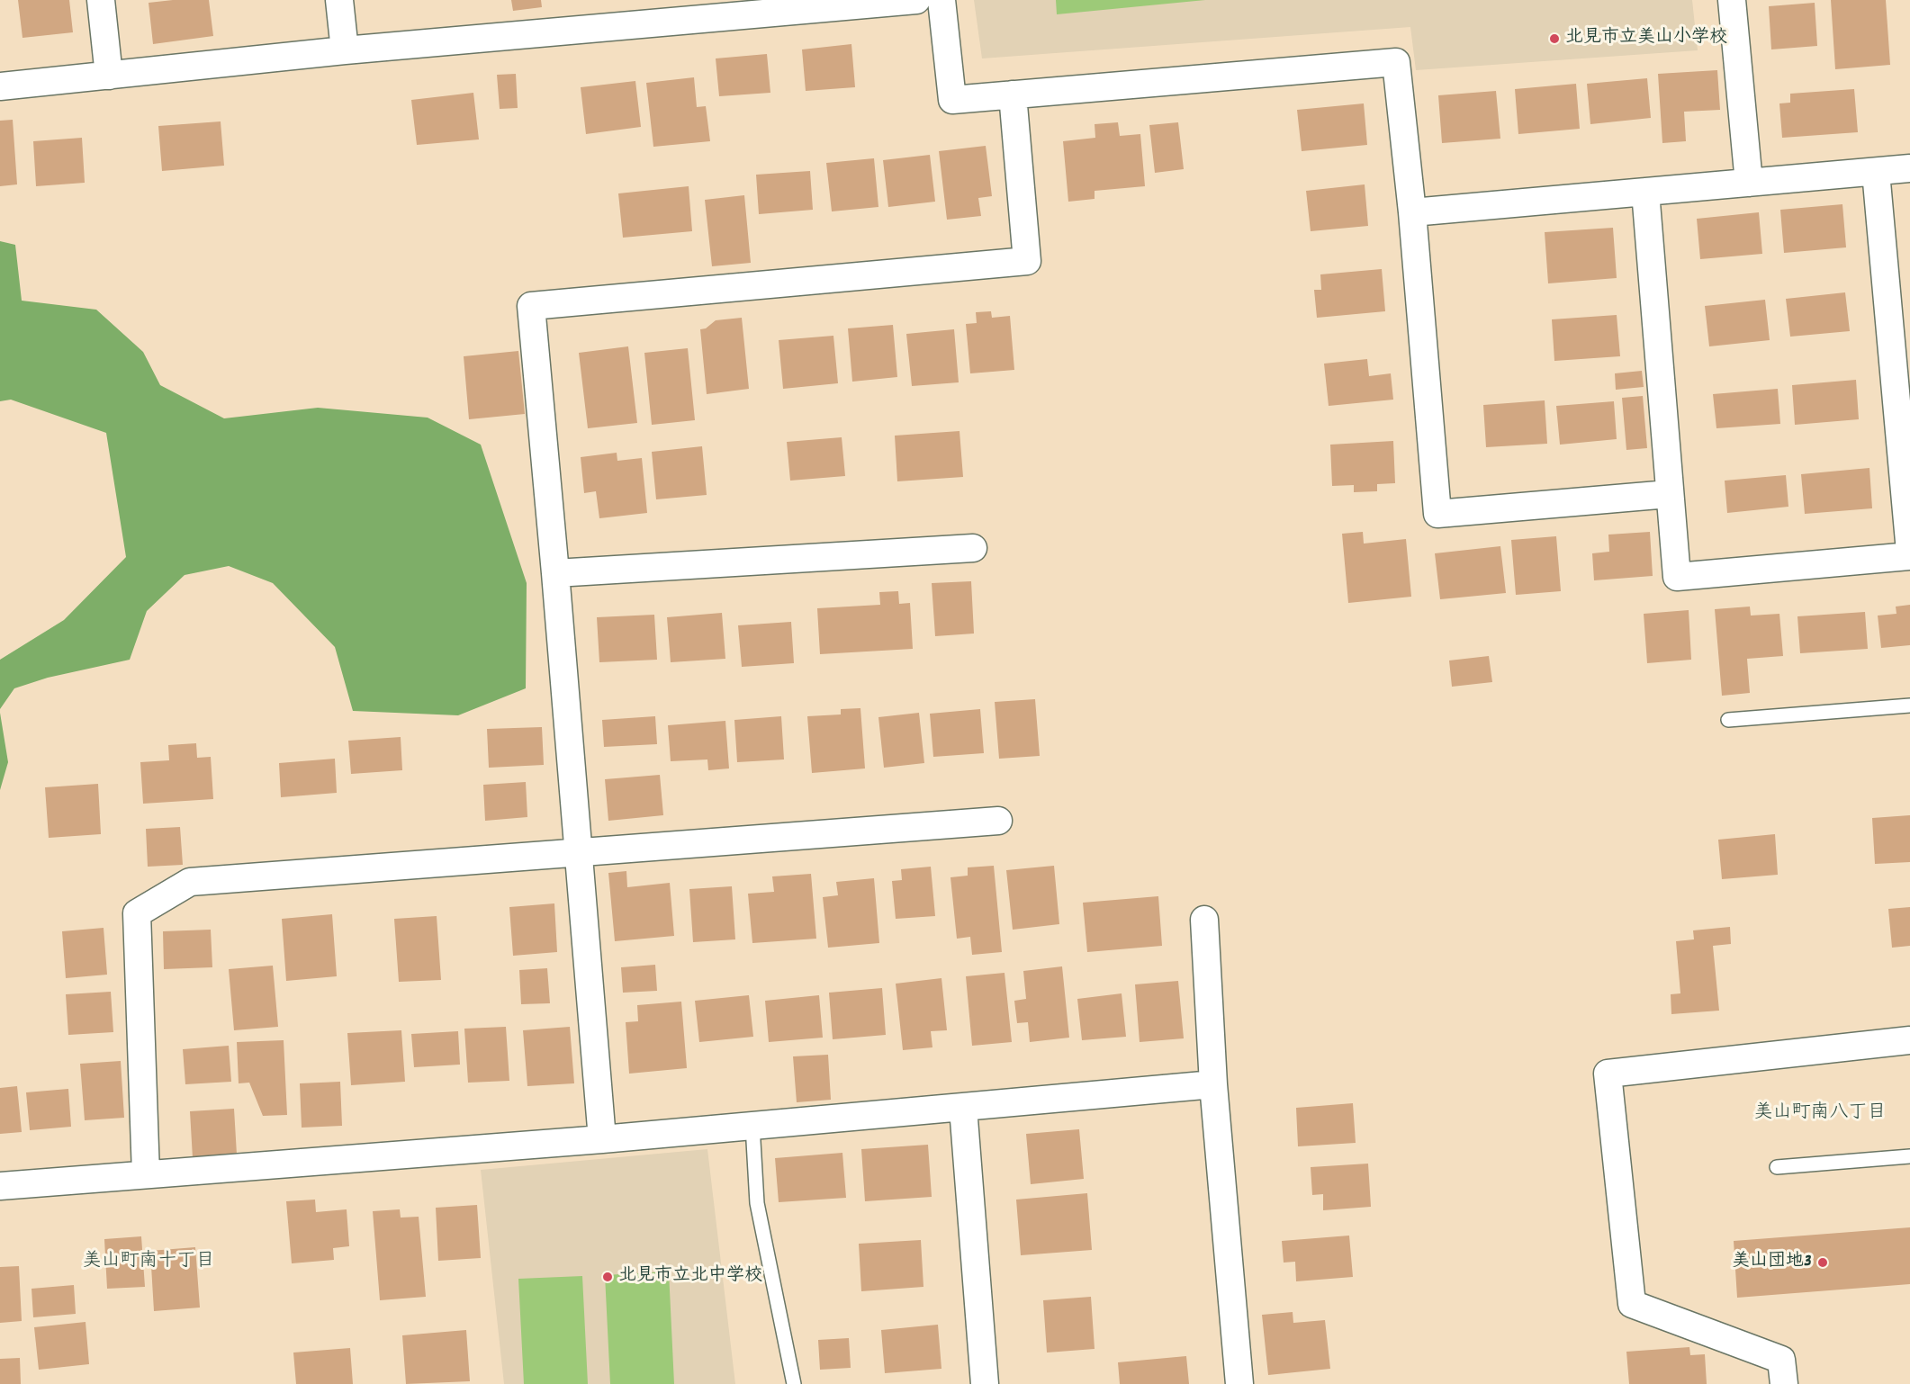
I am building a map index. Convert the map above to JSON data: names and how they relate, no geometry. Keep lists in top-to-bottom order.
{
  "districts": ["美山町南八丁目", "美山町南十丁目"],
  "places": ["北見市立美山小学校", "美山団地3", "北見市立北中学校"]
}
